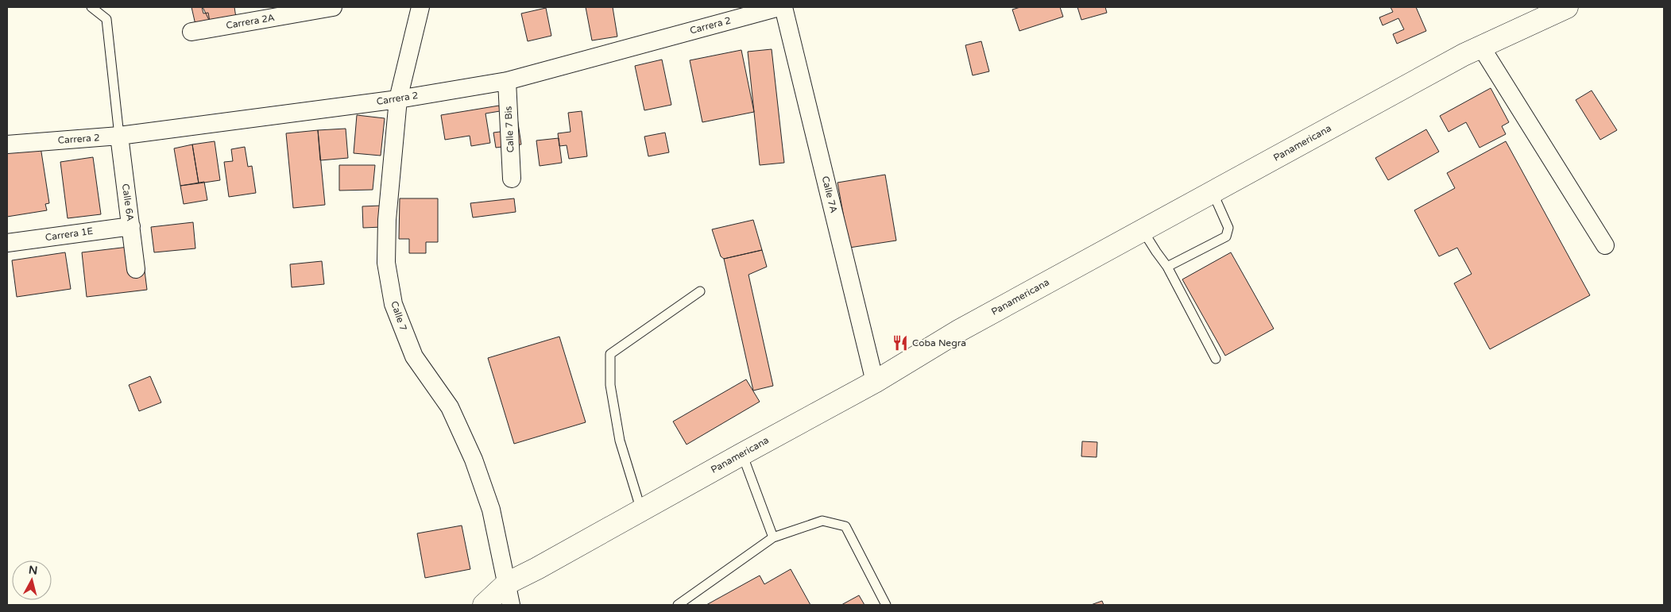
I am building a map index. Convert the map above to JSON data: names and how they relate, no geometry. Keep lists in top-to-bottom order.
{
  "streets": {
    "main road": ["Panamericana"],
    "street": [
      "Carrera 2A",
      "Carrera 2",
      "Calle 7 Bis",
      "Calle 7A",
      "Calle 6A",
      "Carrera 1E",
      "Calle 7"
    ]
  },
  "crossings": [
    ["Carrera 2", "Calle 7 Bis"],
    ["Carrera 2", "Calle 6A"],
    ["Carrera 2", "Calle 7"],
    ["Panamericana", "Calle 7A"],
    ["Panamericana", "Calle 7"],
    ["Calle 6A", "Carrera 1E"]
  ],
  "places": {
    "restaurant": ["Coba Negra"]
  },
  "north": "top"
}
